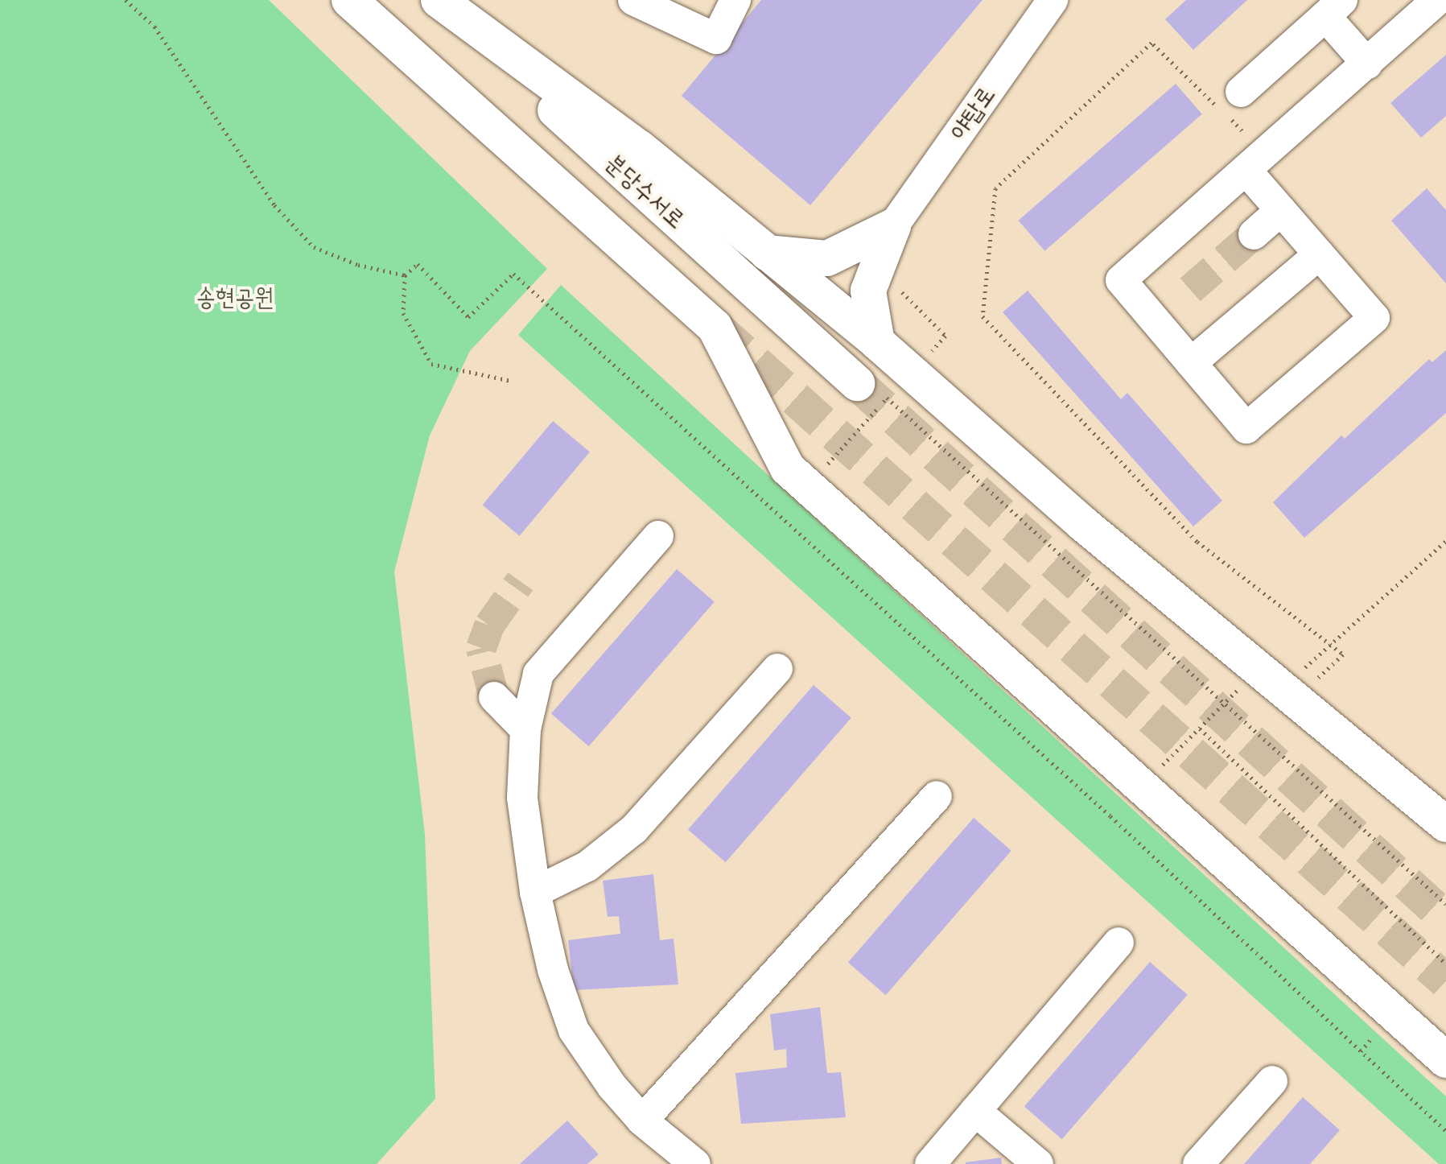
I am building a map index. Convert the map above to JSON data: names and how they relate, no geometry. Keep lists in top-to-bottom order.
{
  "streets": {
    "highway": ["분당수서로"],
    "street": ["야탑로"]
  },
  "parks": ["송현공원"]
}
